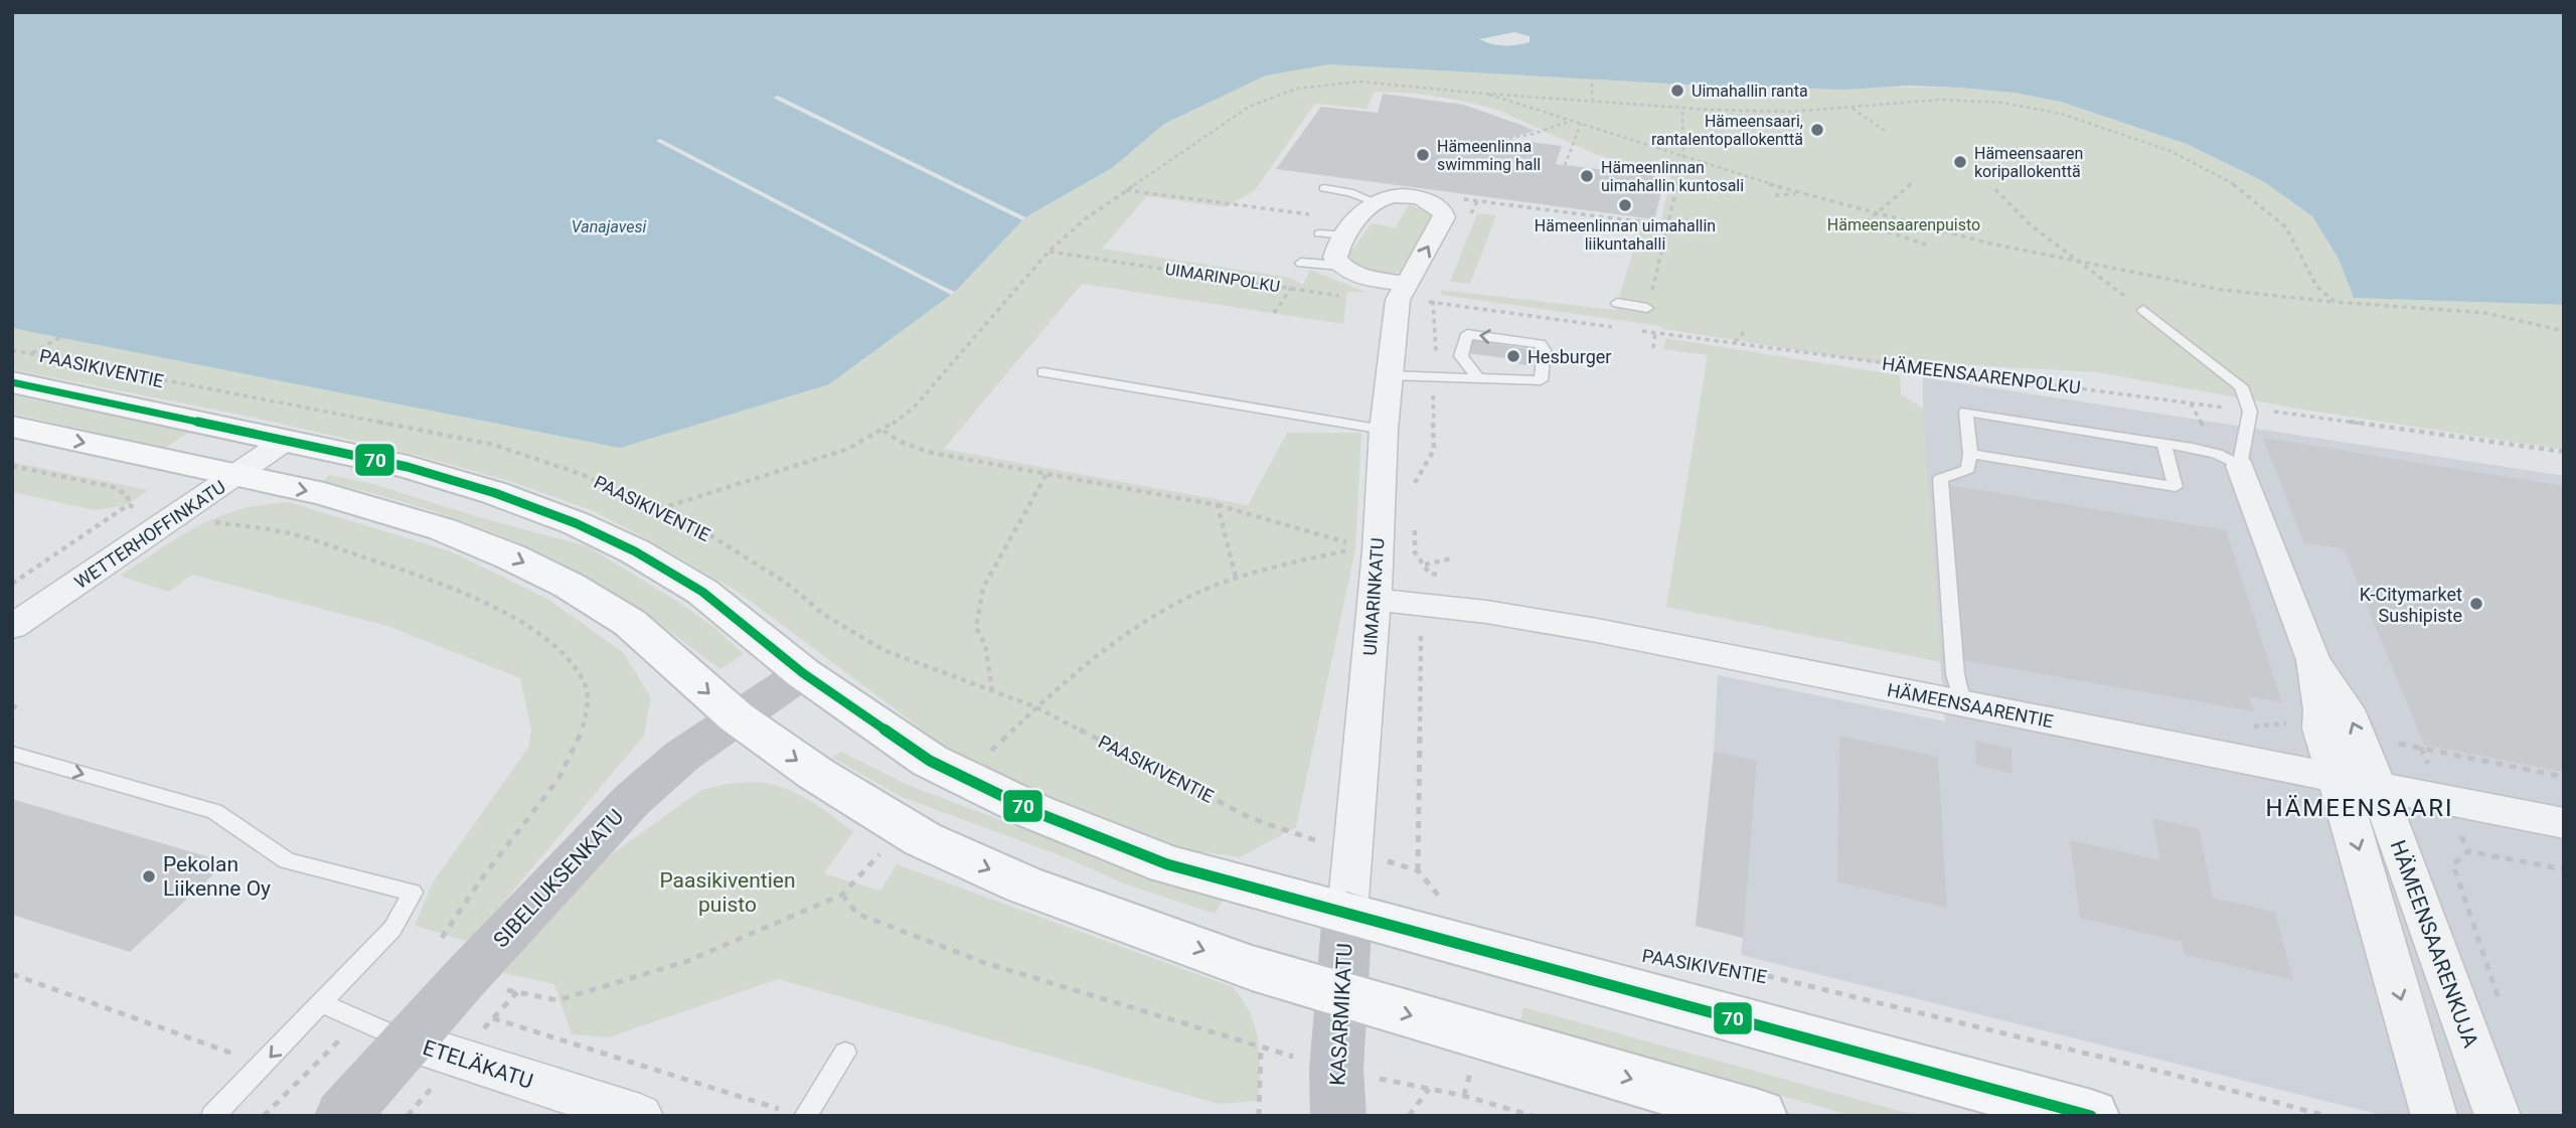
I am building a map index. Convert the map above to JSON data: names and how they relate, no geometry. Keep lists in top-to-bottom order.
{
  "streets": {
    "main road": ["PAASIKIVENTIE"],
    "street": [
      "WETTERHOFFINKATU",
      "UIMARINKATU",
      "HÄMEENSAARENTIE",
      "SIBELIUKSENKATU",
      "HÄMEENSAARENKUJA",
      "KASARMIKATU",
      "ETELÄKATU"
    ],
    "path": ["UIMARINPOLKU", "HÄMEENSAARENPOLKU"]
  },
  "crossings": [
    ["UIMARINPOLKU", "UIMARINKATU"],
    ["PAASIKIVENTIE", "WETTERHOFFINKATU"],
    ["PAASIKIVENTIE", "UIMARINKATU"],
    ["PAASIKIVENTIE", "SIBELIUKSENKATU"],
    ["PAASIKIVENTIE", "KASARMIKATU"],
    ["UIMARINKATU", "HÄMEENSAARENTIE"],
    ["UIMARINKATU", "KASARMIKATU"],
    ["HÄMEENSAARENTIE", "HÄMEENSAARENKUJA"],
    ["SIBELIUKSENKATU", "ETELÄKATU"]
  ],
  "districts": ["HÄMEENSAARI"],
  "water": ["Vanajavesi"],
  "parks": ["Hämeensaarenpuisto", "Paasikiventien puisto"],
  "places": [
    "Uimahallin ranta",
    "Hämeensaari, rantalentopallokenttä",
    "Hämeenlinna swimming hall",
    "Hämeensaaren koripallokenttä",
    "Hämeenlinnan uimahallin kuntosali",
    "Hämeenlinnan uimahallin liikuntahalli",
    "Hesburger",
    "K-Citymarket Sushipiste",
    "Pekolan Liikenne Oy"
  ],
  "lines": ["transit line 70"]
}
